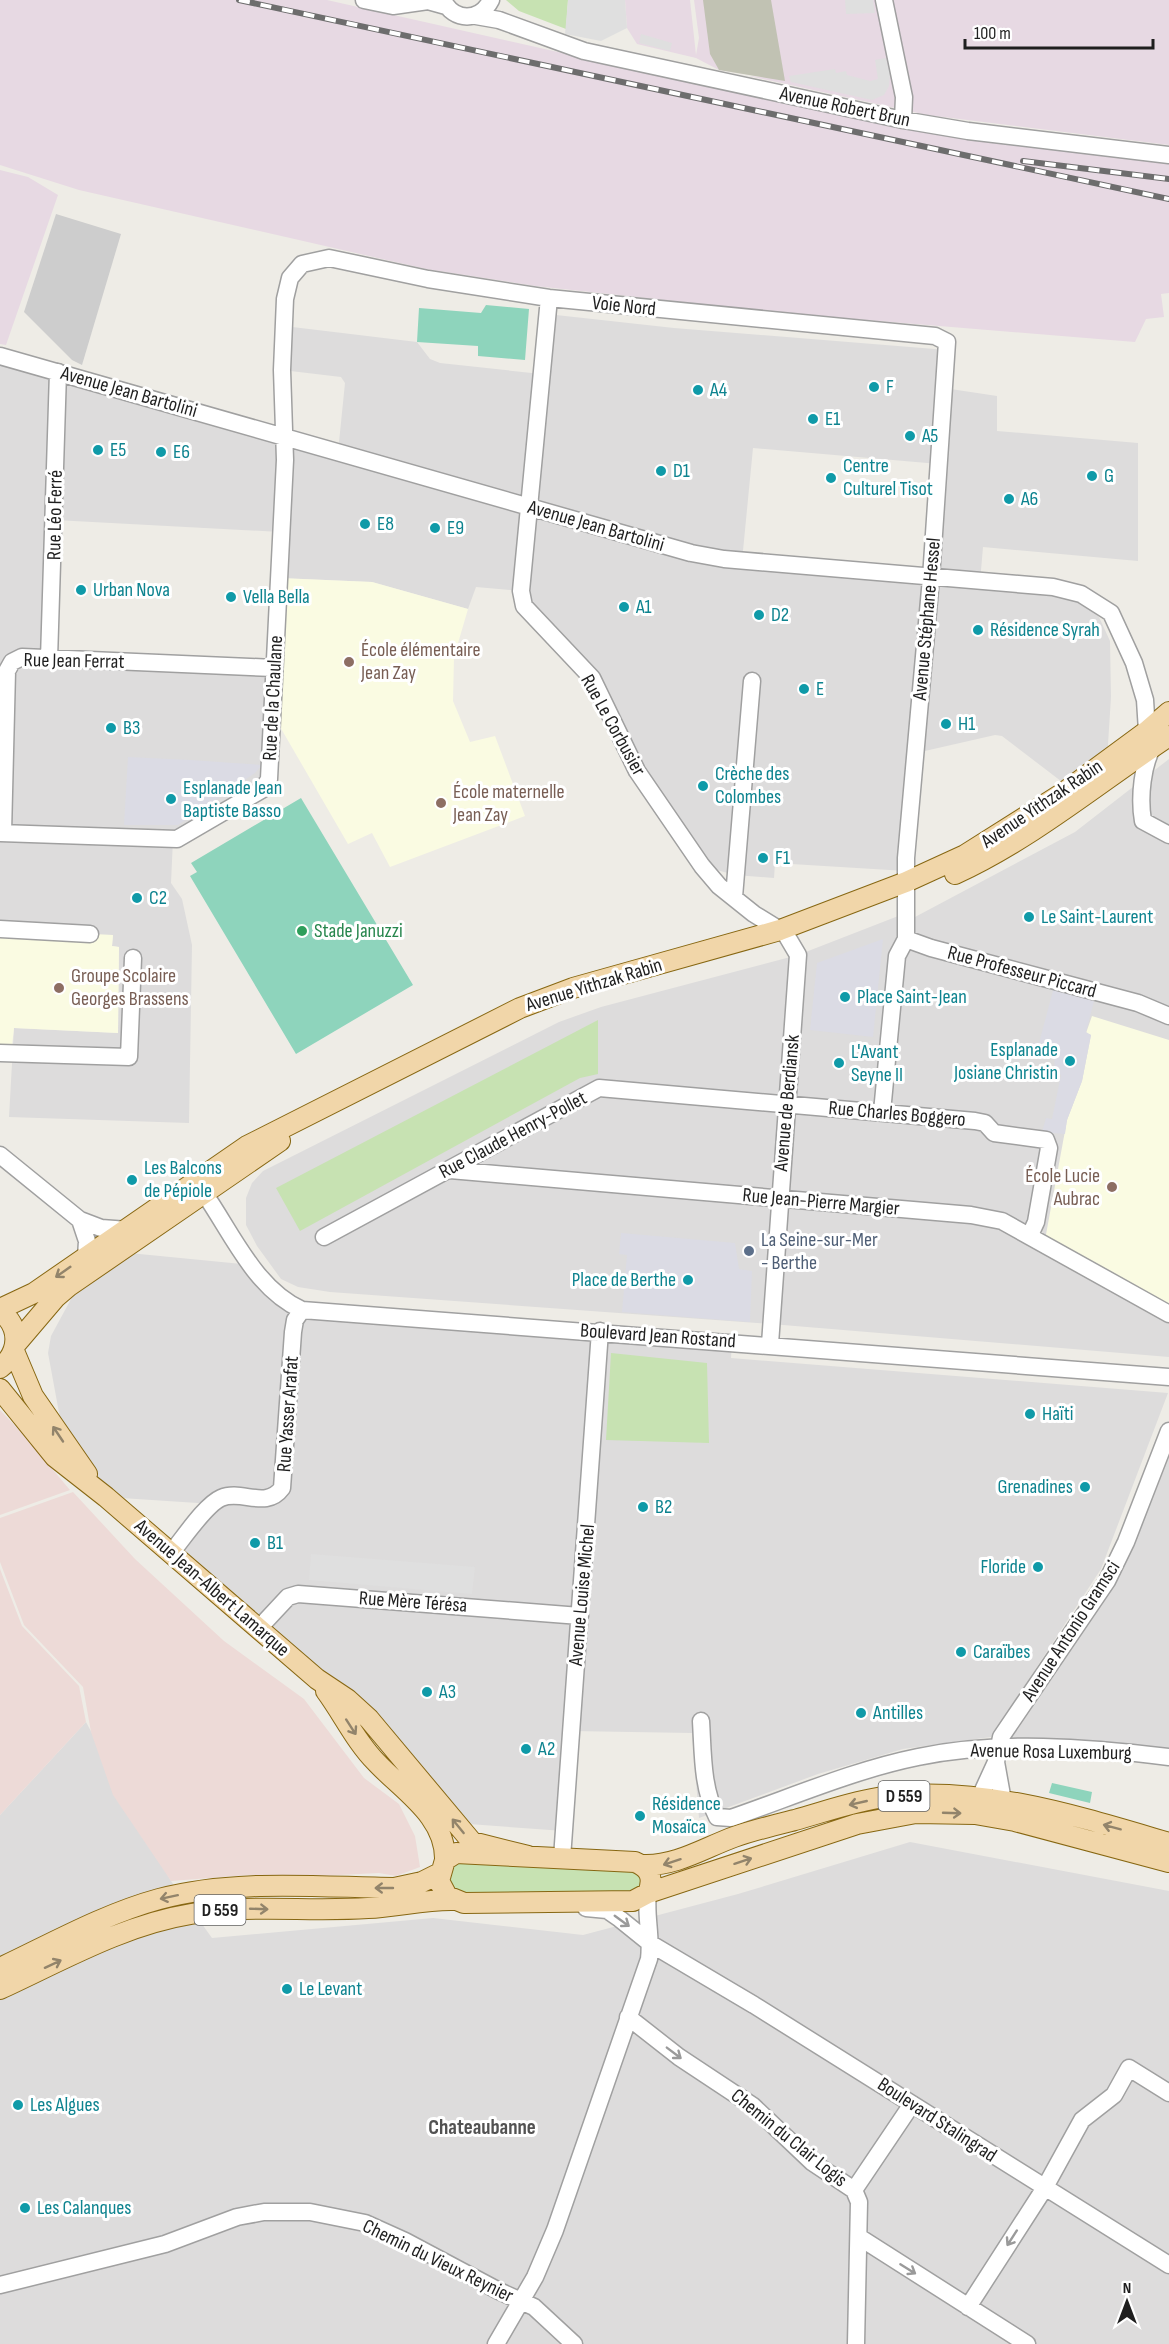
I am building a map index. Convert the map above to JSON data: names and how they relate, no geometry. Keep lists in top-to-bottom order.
{
  "streets": {
    "main road": ["Avenue Yithzak Rabin", "Avenue Jean-Albert Lamarque", "D 559"],
    "street": [
      "Avenue Robert Brun",
      "Voie Nord",
      "Avenue Jean Bartolini",
      "Rue Léo Ferré",
      "Avenue Stéphane Hessel",
      "Rue Jean Ferrat",
      "Rue de la Chaulane",
      "Rue Le Corbusier",
      "Rue Professeur Piccard",
      "Avenue de Berdiansk",
      "Rue Charles Boggero",
      "Rue Claude Henry-Pollet",
      "Rue Jean-Pierre Margier",
      "Boulevard Jean Rostand",
      "Rue Yasser Arafat",
      "Avenue Louise Michel",
      "Rue Mère Térésa",
      "Avenue Antonio Gramsci",
      "Avenue Rosa Luxemburg",
      "Boulevard Stalingrad",
      "Chemin du Clair Logis",
      "Chemin du Vieux Reynier"
    ]
  },
  "crossings": [
    ["Voie Nord", "Avenue Stéphane Hessel"],
    ["Voie Nord", "Rue de la Chaulane"],
    ["Voie Nord", "Rue Le Corbusier"],
    ["Avenue Jean Bartolini", "Rue Léo Ferré"],
    ["Avenue Jean Bartolini", "Avenue Stéphane Hessel"],
    ["Avenue Jean Bartolini", "Rue de la Chaulane"],
    ["Avenue Jean Bartolini", "Rue Le Corbusier"],
    ["Avenue Jean Bartolini", "Avenue Yithzak Rabin"],
    ["Rue Léo Ferré", "Rue Jean Ferrat"],
    ["Avenue Stéphane Hessel", "Avenue Yithzak Rabin"],
    ["Avenue Stéphane Hessel", "Rue Professeur Piccard"],
    ["Rue Jean Ferrat", "Rue de la Chaulane"],
    ["Rue Le Corbusier", "Avenue Yithzak Rabin"],
    ["Rue Le Corbusier", "Avenue de Berdiansk"],
    ["Avenue Yithzak Rabin", "Avenue de Berdiansk"],
    ["Avenue Yithzak Rabin", "Boulevard Jean Rostand"],
    ["Avenue Yithzak Rabin", "Avenue Jean-Albert Lamarque"],
    ["Avenue de Berdiansk", "Rue Charles Boggero"],
    ["Avenue de Berdiansk", "Rue Claude Henry-Pollet"],
    ["Avenue de Berdiansk", "Rue Jean-Pierre Margier"],
    ["Avenue de Berdiansk", "Boulevard Jean Rostand"],
    ["Rue Charles Boggero", "Rue Claude Henry-Pollet"],
    ["Rue Charles Boggero", "Rue Jean-Pierre Margier"],
    ["Rue Claude Henry-Pollet", "Rue Jean-Pierre Margier"],
    ["Boulevard Jean Rostand", "Rue Yasser Arafat"],
    ["Boulevard Jean Rostand", "Avenue Louise Michel"],
    ["Rue Yasser Arafat", "Avenue Jean-Albert Lamarque"],
    ["Avenue Jean-Albert Lamarque", "Rue Mère Térésa"],
    ["Avenue Jean-Albert Lamarque", "D 559"],
    ["Avenue Louise Michel", "Rue Mère Térésa"],
    ["Avenue Antonio Gramsci", "Avenue Rosa Luxemburg"],
    ["Avenue Antonio Gramsci", "D 559"],
    ["Boulevard Stalingrad", "Chemin du Vieux Reynier"],
    ["Chemin du Clair Logis", "Chemin du Vieux Reynier"]
  ],
  "one_way": ["Chemin du Clair Logis"],
  "districts": ["Chateaubanne"],
  "places": [
    "F",
    "A4",
    "E1",
    "A5",
    "E5",
    "E6",
    "D1",
    "G",
    "Centre Culturel Tisot",
    "A6",
    "E8",
    "E9",
    "Urban Nova",
    "Vella Bella",
    "A1",
    "D2",
    "Résidence Syrah",
    "École élémentaire Jean Zay",
    "E",
    "H1",
    "B3",
    "Crèche des Colombes",
    "Esplanade Jean Baptiste Basso",
    "École maternelle Jean Zay",
    "F1",
    "C2",
    "Le Saint-Laurent",
    "Stade Januzzi",
    "Groupe Scolaire Georges Brassens",
    "Place Saint-Jean",
    "Esplanade Josiane Christin",
    "L'Avant Seyne II",
    "Les Balcons de Pépiole",
    "École Lucie Aubrac",
    "La Seine-sur-Mer - Berthe",
    "Place de Berthe",
    "Haïti",
    "Grenadines",
    "B2",
    "B1",
    "Floride",
    "Caraïbes",
    "A3",
    "Antilles",
    "A2",
    "Résidence Mosaïca",
    "Le Levant",
    "Les Algues",
    "Les Calanques"
  ],
  "scale_bar": "100 m",
  "north": "top"
}
